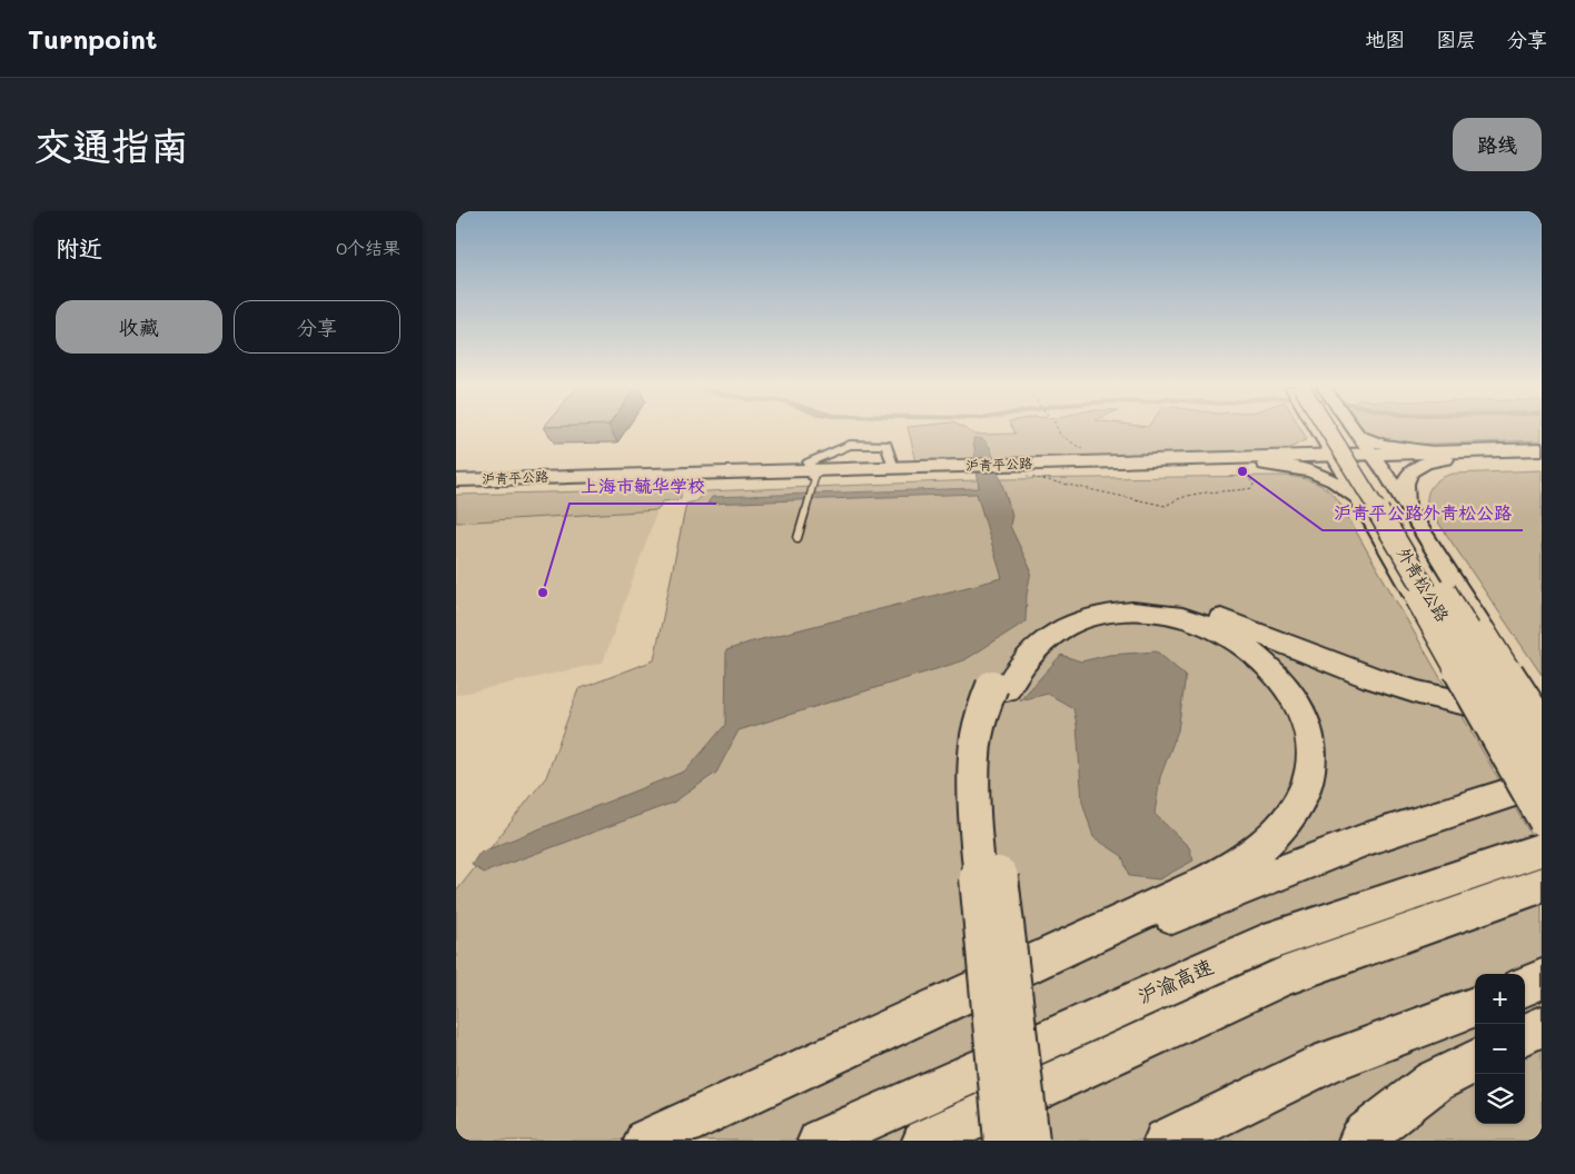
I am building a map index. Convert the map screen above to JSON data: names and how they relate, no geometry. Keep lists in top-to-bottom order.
{
  "streets": {
    "highway": ["沪青平公路", "沪渝高速"],
    "main road": ["外青松公路"]
  },
  "places": ["沪青平公路外青松公路", "上海市毓华学校"],
  "page": {
    "header": "Turnpoint",
    "nav": ["地图", "图层", "分享"],
    "buttons": [
      "路线",
      ["收藏", "分享"]
    ],
    "title": "交通指南",
    "heading": ["附近", "0个结果"],
    "map_buttons": ["+", "−"]
  }
}
